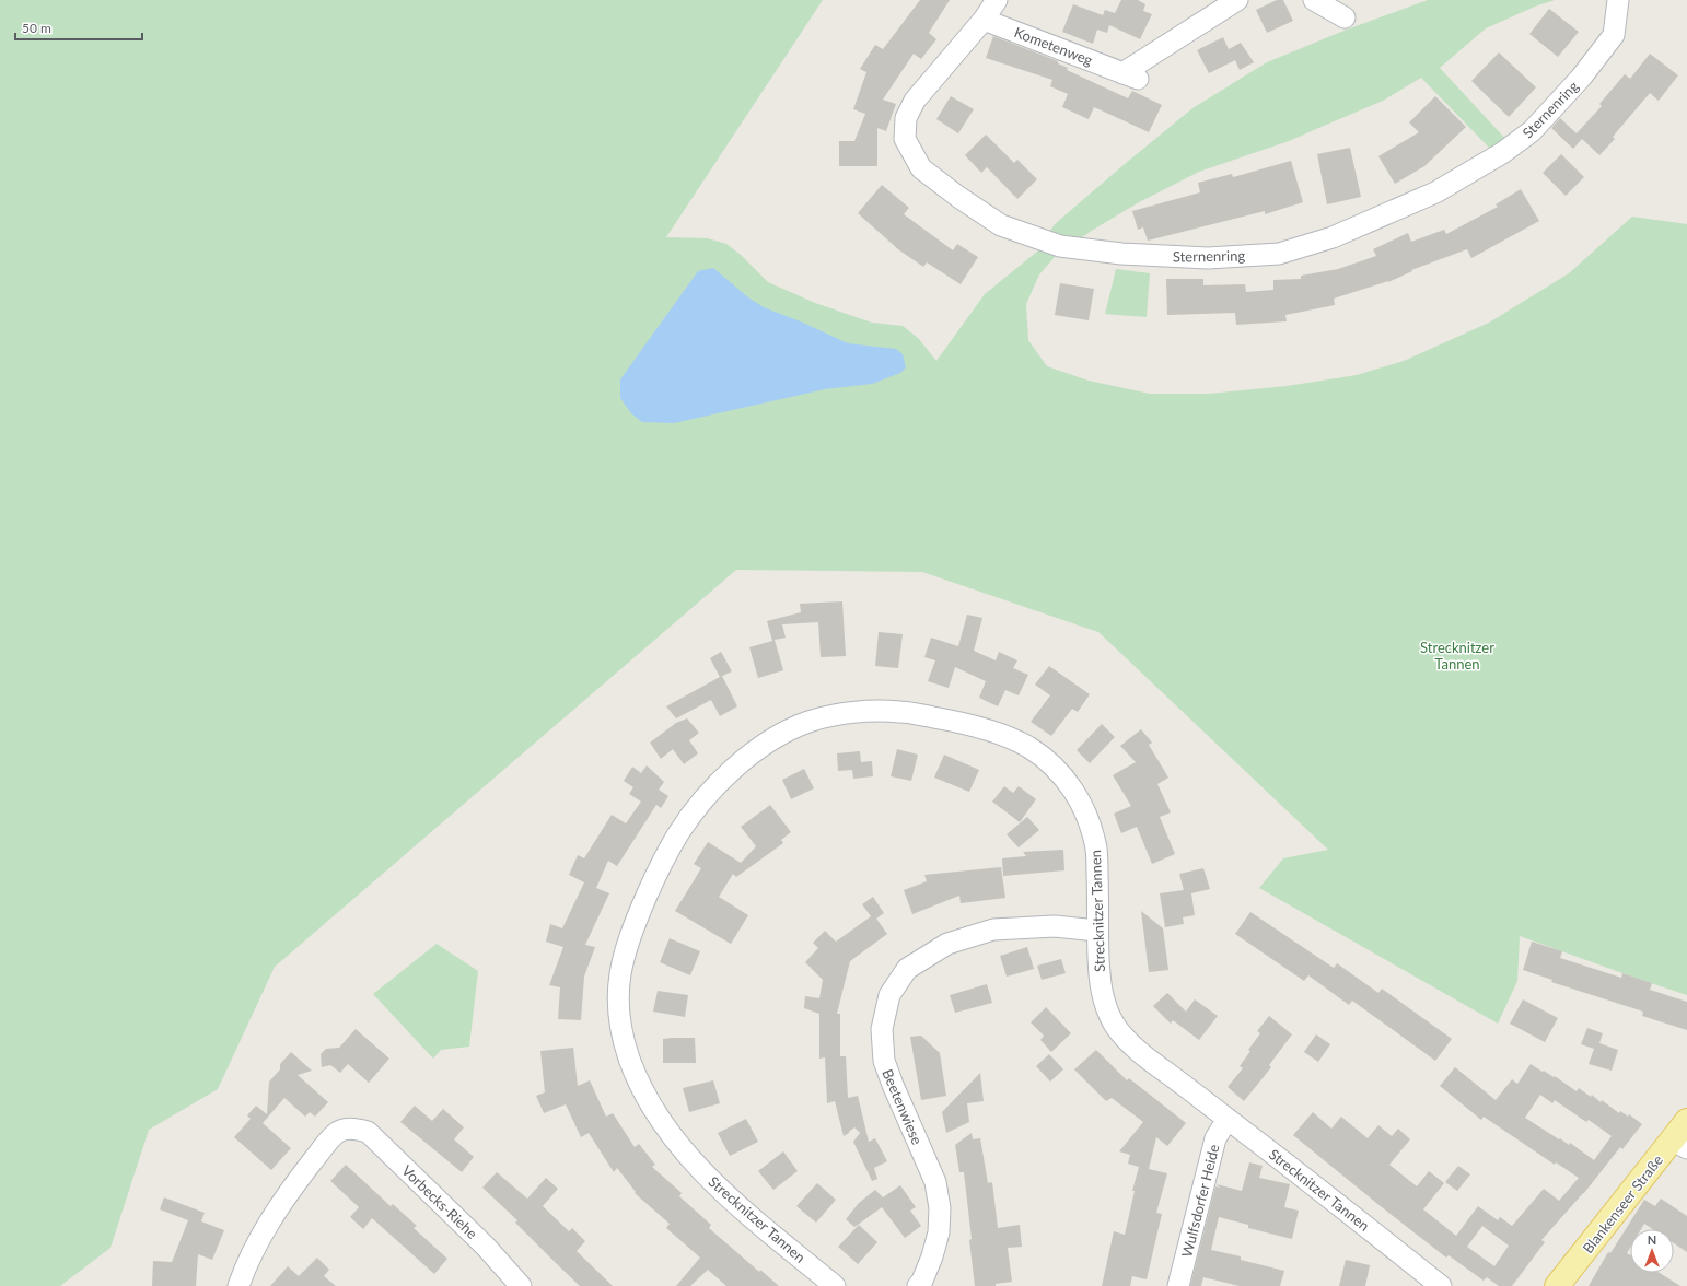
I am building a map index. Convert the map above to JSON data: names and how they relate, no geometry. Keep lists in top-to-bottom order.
{
  "streets": {
    "main road": ["Blankenseer Straße"],
    "street": [
      "Kometenweg",
      "Sternenring",
      "Strecknitzer Tannen",
      "Beetenwiese",
      "Wulfsdorfer Heide",
      "Vorbecks-Riehe"
    ]
  },
  "crossings": [
    ["Kometenweg", "Sternenring"],
    ["Strecknitzer Tannen", "Beetenwiese"],
    ["Strecknitzer Tannen", "Wulfsdorfer Heide"]
  ],
  "parks": ["Strecknitzer Tannen"],
  "scale_bar": "50 m",
  "north": "top"
}
